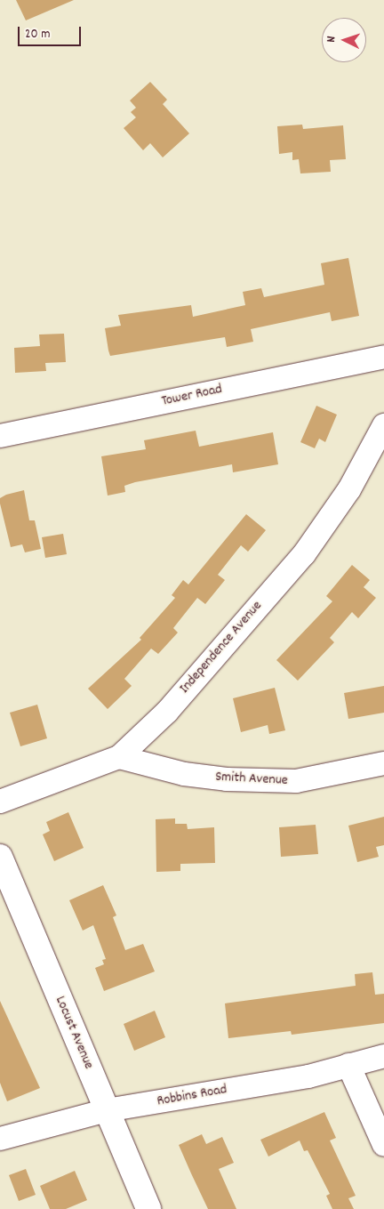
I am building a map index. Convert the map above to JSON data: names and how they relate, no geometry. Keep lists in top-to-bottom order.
{
  "streets": {
    "street": [
      "Tower Road",
      "Independence Avenue",
      "Smith Avenue",
      "Locust Avenue",
      "Robbins Road"
    ]
  },
  "crossings": [
    ["Independence Avenue", "Smith Avenue"],
    ["Locust Avenue", "Robbins Road"]
  ],
  "scale_bar": "20 m",
  "north": "left"
}
